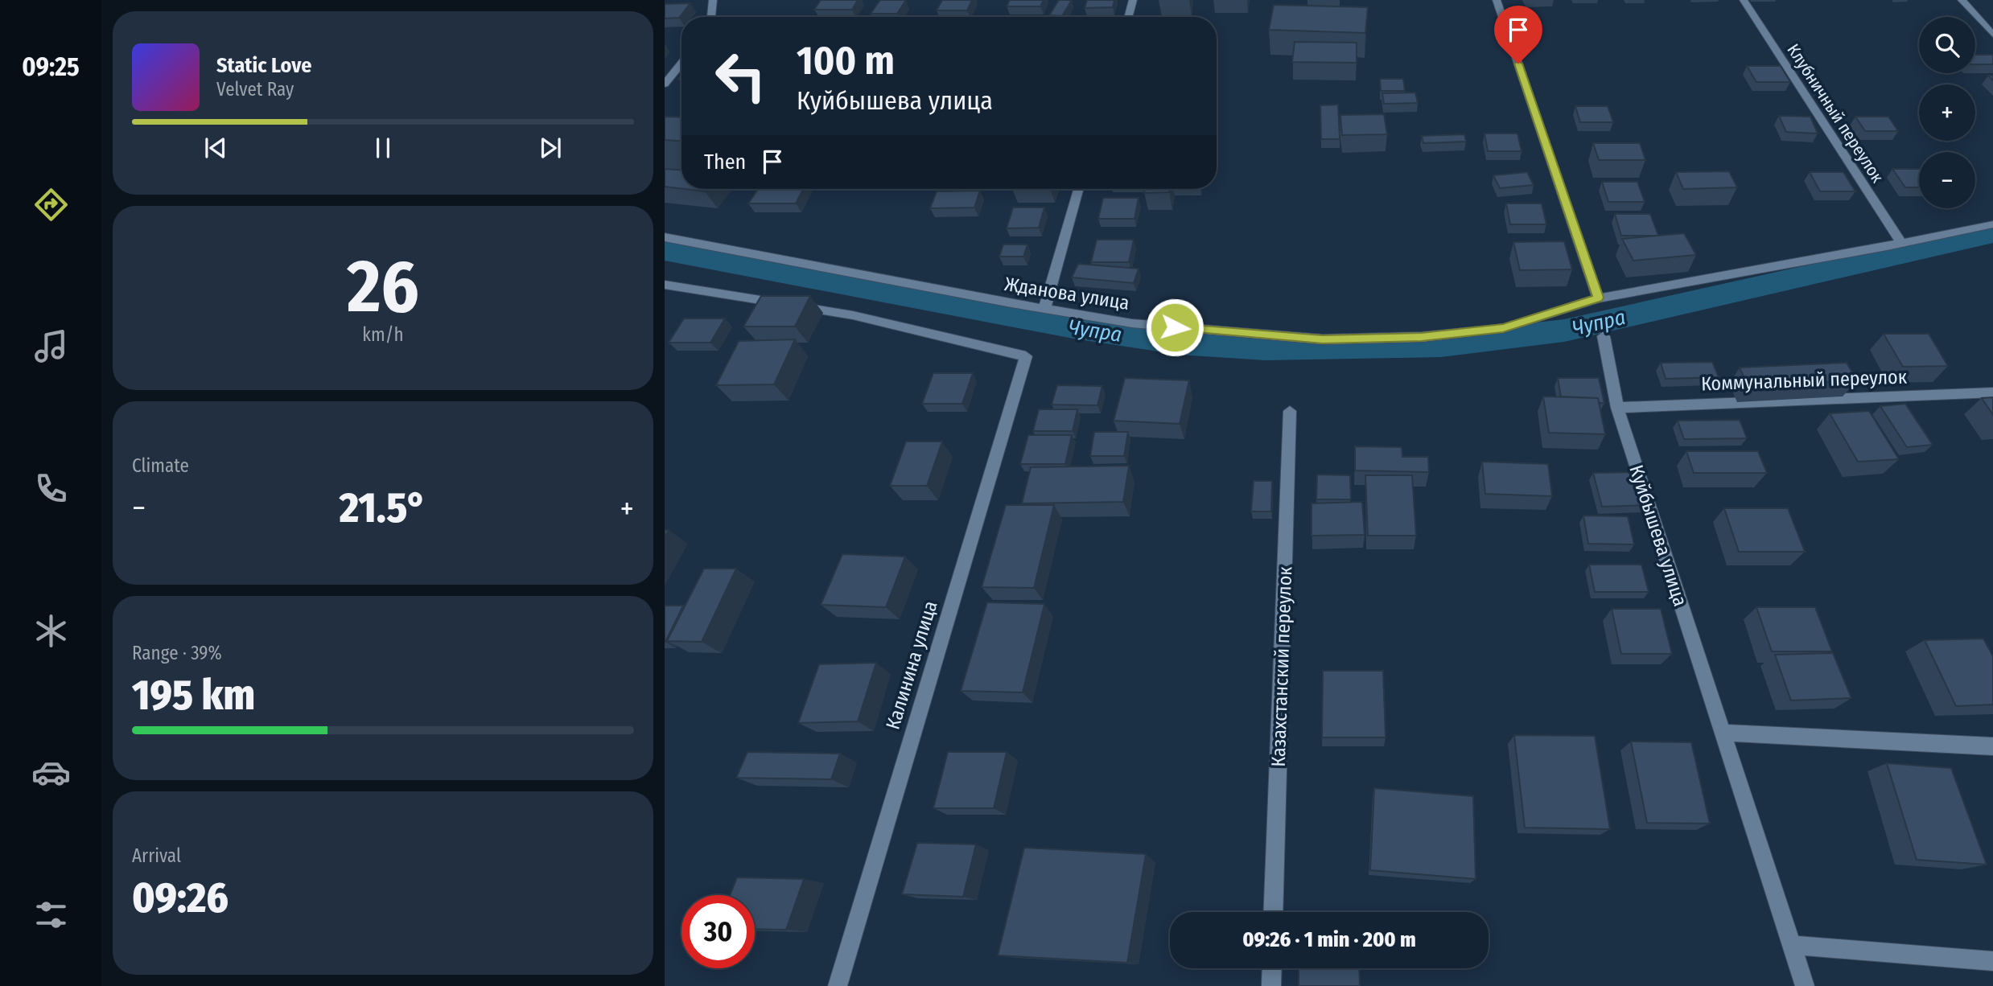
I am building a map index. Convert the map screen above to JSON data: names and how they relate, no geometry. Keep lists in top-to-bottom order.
{
  "streets": {
    "street": [
      "Клубничный переулок",
      "Жданова улица",
      "Коммунальный переулок",
      "Куйбышева улица",
      "Калинина улица",
      "Казахстанский переулок"
    ]
  },
  "crossings": [
    ["Клубничный переулок", "Жданова улица"],
    ["Коммунальный переулок", "Куйбышева улица"]
  ],
  "water": ["Чупра"],
  "page": {
    "tabs": "09:25",
    "map_buttons": ["+", "−"],
    "turn": ["100 m", "Куйбышева улица"],
    "song": ["Static Love", "Velvet Ray"],
    "then": "Then",
    "tile": [
      ["26", "km/h"],
      "Climate",
      ["Range · 39%", "195 km"],
      ["Arrival", "09:26"]
    ],
    "heat": ["−", "21.5°", "+"],
    "limit": "30",
    "trip": "09:26 · 1 min · 200 m"
  }
}
